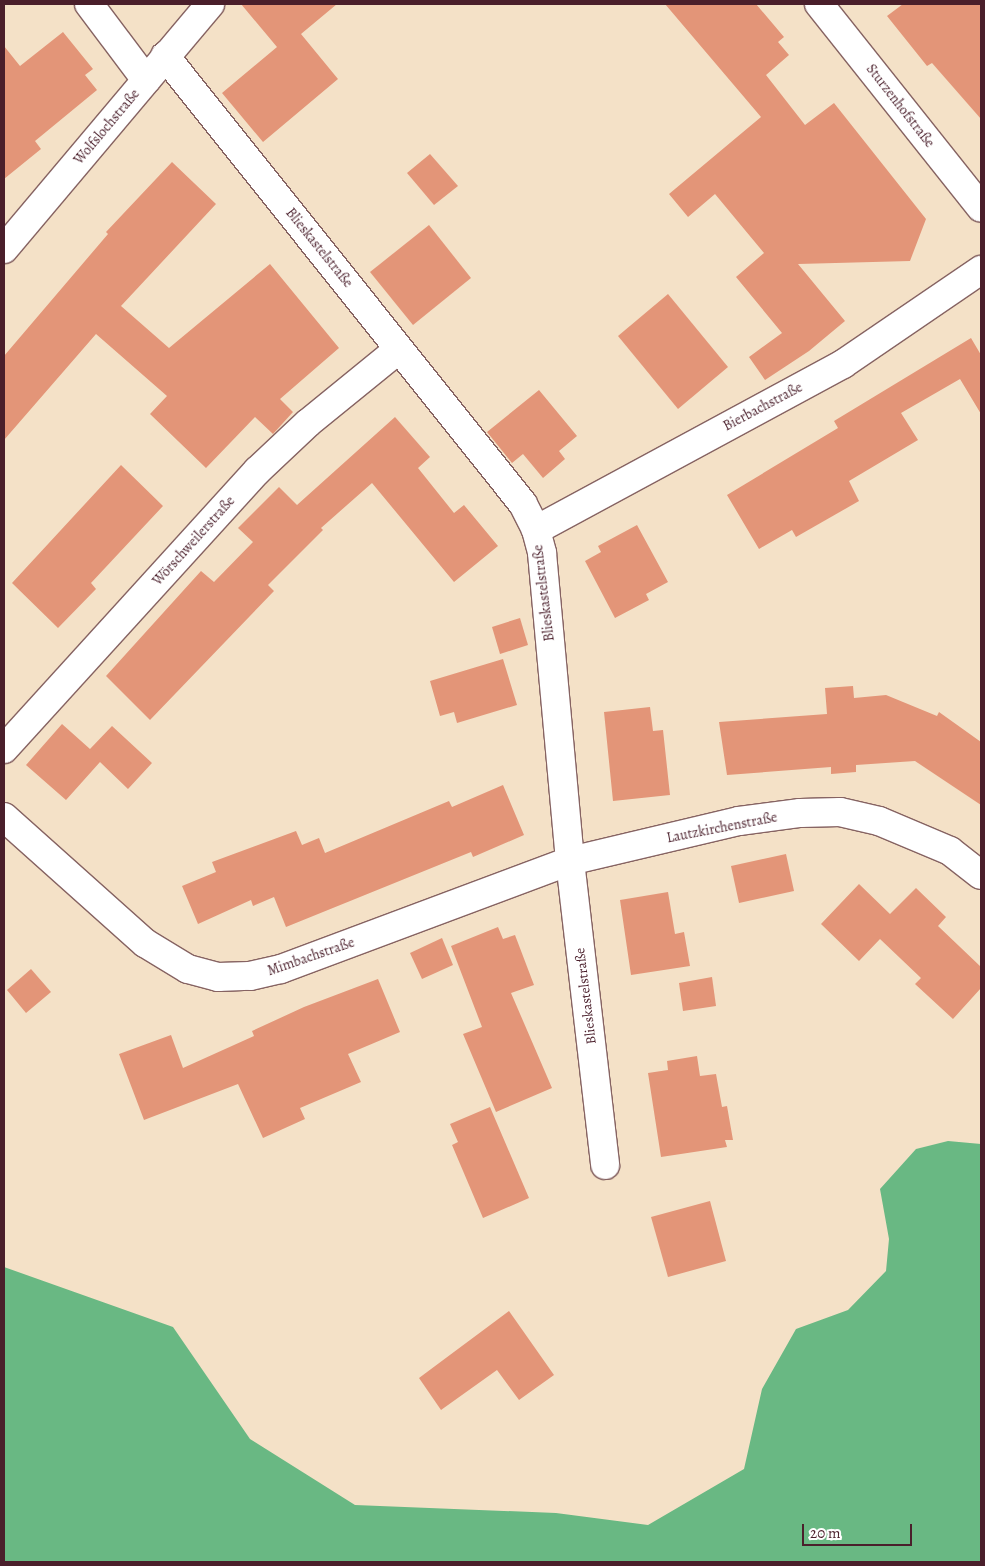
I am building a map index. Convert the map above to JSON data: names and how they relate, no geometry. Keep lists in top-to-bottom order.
{
  "streets": {
    "street": [
      "Sturzenhofstraße",
      "Wolfslochstraße",
      "Blieskastelstraße",
      "Bierbachstraße",
      "Wörschweilerstraße",
      "Lautzkirchenstraße",
      "Mimbachstraße"
    ]
  },
  "crossings": [
    ["Wolfslochstraße", "Blieskastelstraße"],
    ["Blieskastelstraße", "Bierbachstraße"],
    ["Blieskastelstraße", "Wörschweilerstraße"],
    ["Blieskastelstraße", "Lautzkirchenstraße"],
    ["Blieskastelstraße", "Mimbachstraße"],
    ["Lautzkirchenstraße", "Mimbachstraße"]
  ],
  "scale_bar": "20 m"
}
